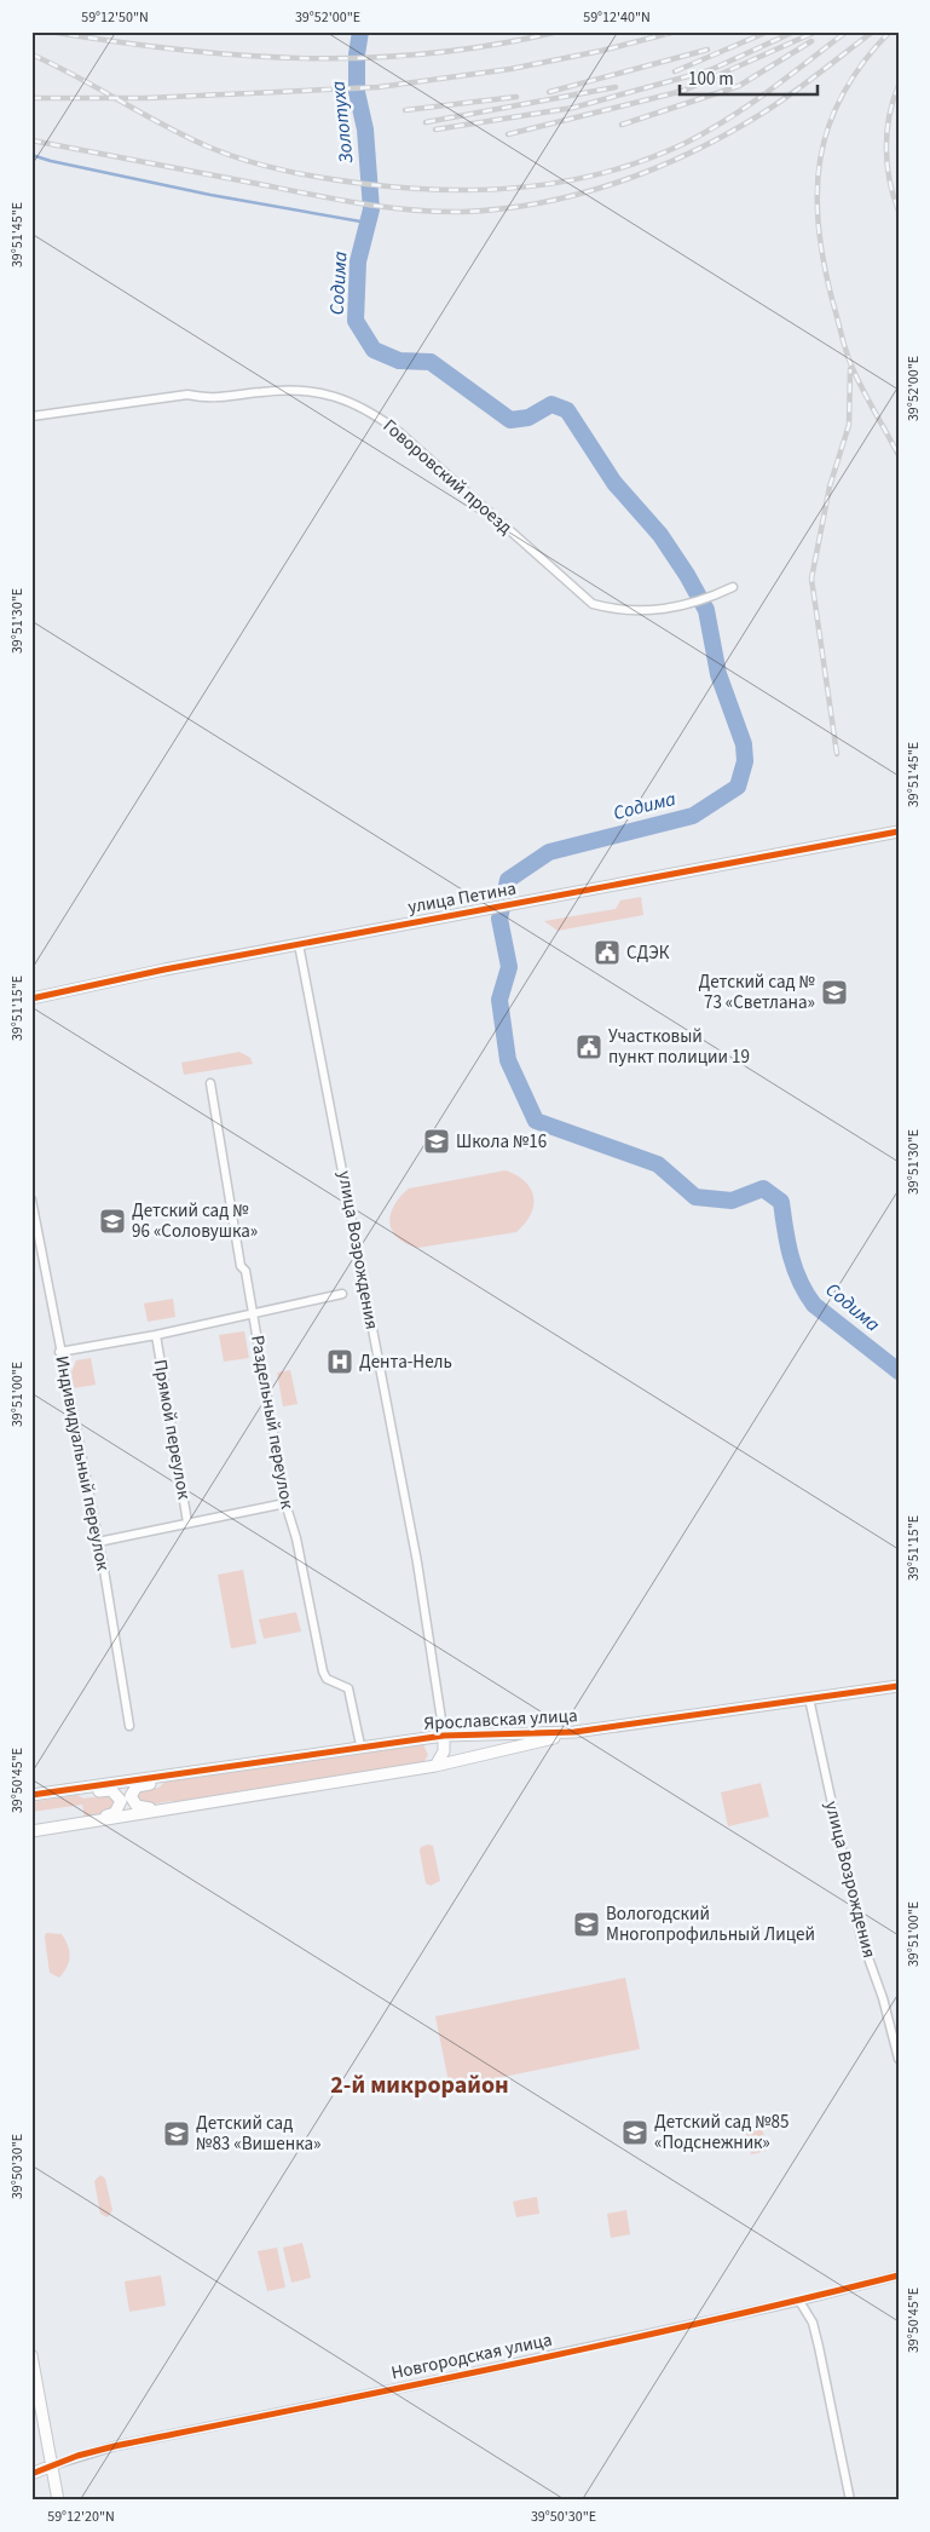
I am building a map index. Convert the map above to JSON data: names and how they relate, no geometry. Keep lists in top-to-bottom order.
{
  "streets": {
    "street": [
      "Говоровский проезд",
      "улица Петина",
      "улица Возрождения",
      "Раздельный переулок",
      "Прямой переулок",
      "Индивидуальный переулок",
      "Ярославская улица",
      "Новгородская улица"
    ]
  },
  "crossings": [
    ["улица Петина", "улица Возрождения"],
    ["улица Возрождения", "Ярославская улица"],
    ["Раздельный переулок", "Ярославская улица"]
  ],
  "districts": ["2-й микрорайон"],
  "water": ["Золотуха", "Содима"],
  "places": {
    "public building": ["СДЭК", "Участковый пункт полиции 19"],
    "school or university": [
      "Детский сад № 73 «Светлана»",
      "Школа №16",
      "Детский сад № 96 «Соловушка»",
      "Вологодский Многопрофильный Лицей",
      "Детский сад №85 «Подснежник»",
      "Детский сад №83 «Вишенка»"
    ],
    "hospital": ["Дента-Нель"]
  },
  "scale_bar": "100 m",
  "coordinates": [
    "59°12'50\"N",
    "39°52'00\"E",
    "59°12'40\"N",
    "39°51'45\"E",
    "39°51'30\"E",
    "39°51'15\"E",
    "39°51'00\"E",
    "39°50'45\"E",
    "39°50'30\"E",
    "59°12'20\"N"
  ]
}
